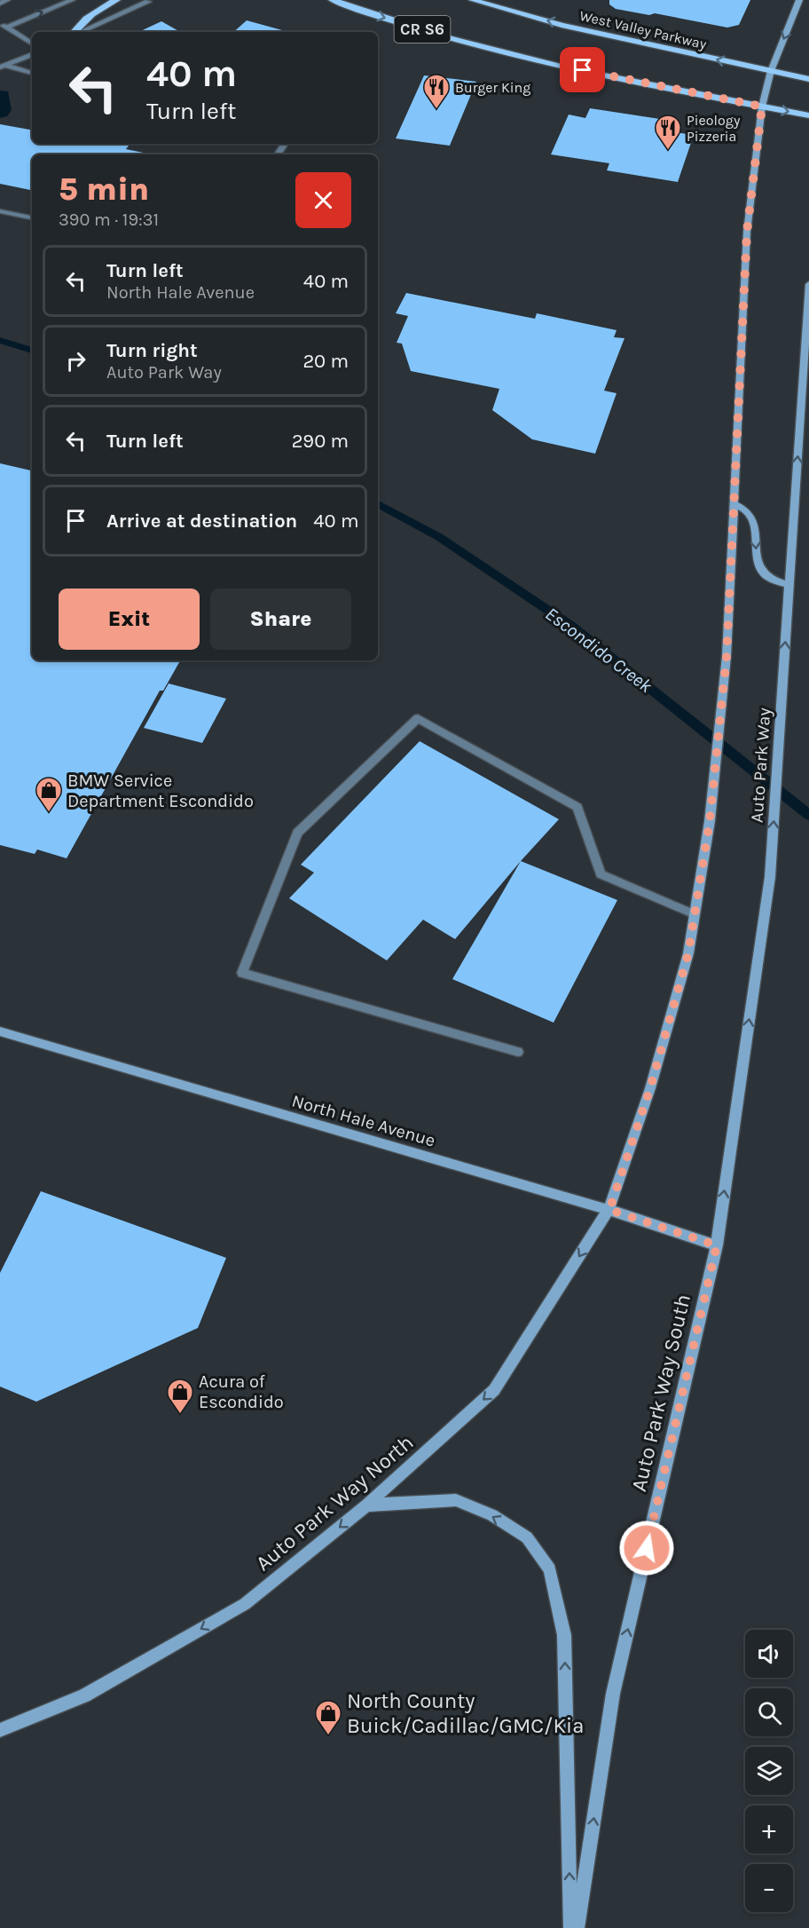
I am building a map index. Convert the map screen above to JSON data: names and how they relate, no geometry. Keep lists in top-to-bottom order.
{
  "streets": {
    "main road": [
      "CR S6",
      "West Valley Parkway",
      "Auto Park Way",
      "North Hale Avenue",
      "Auto Park Way South",
      "Auto Park Way North"
    ]
  },
  "crossings": [
    ["Auto Park Way", "North Hale Avenue"],
    ["Auto Park Way", "Auto Park Way South"],
    ["North Hale Avenue", "Auto Park Way South"],
    ["North Hale Avenue", "Auto Park Way North"]
  ],
  "one_way": ["Auto Park Way South", "Auto Park Way North"],
  "water": ["Escondido Creek"],
  "places": {
    "restaurant": ["Burger King", "Pieology Pizzeria"],
    "shop": ["BMW Service Department Escondido", "Acura of Escondido", "North County Buick/Cadillac/GMC/Kia"]
  },
  "page": {
    "turn": ["40 m", "Turn left"],
    "heading": ["5 min", "390 m · 19:31"],
    "list": [
      {
        "name": "Turn left",
        "note": "North Hale Avenue",
        "value": "40 m"
      },
      {
        "name": "Turn right",
        "note": "Auto Park Way",
        "value": "20 m"
      },
      {
        "name": "Turn left",
        "value": "290 m"
      },
      {
        "name": "Arrive at destination",
        "value": "40 m"
      }
    ],
    "buttons": ["Exit", "Share"],
    "map_buttons": ["+", "−"]
  }
}
